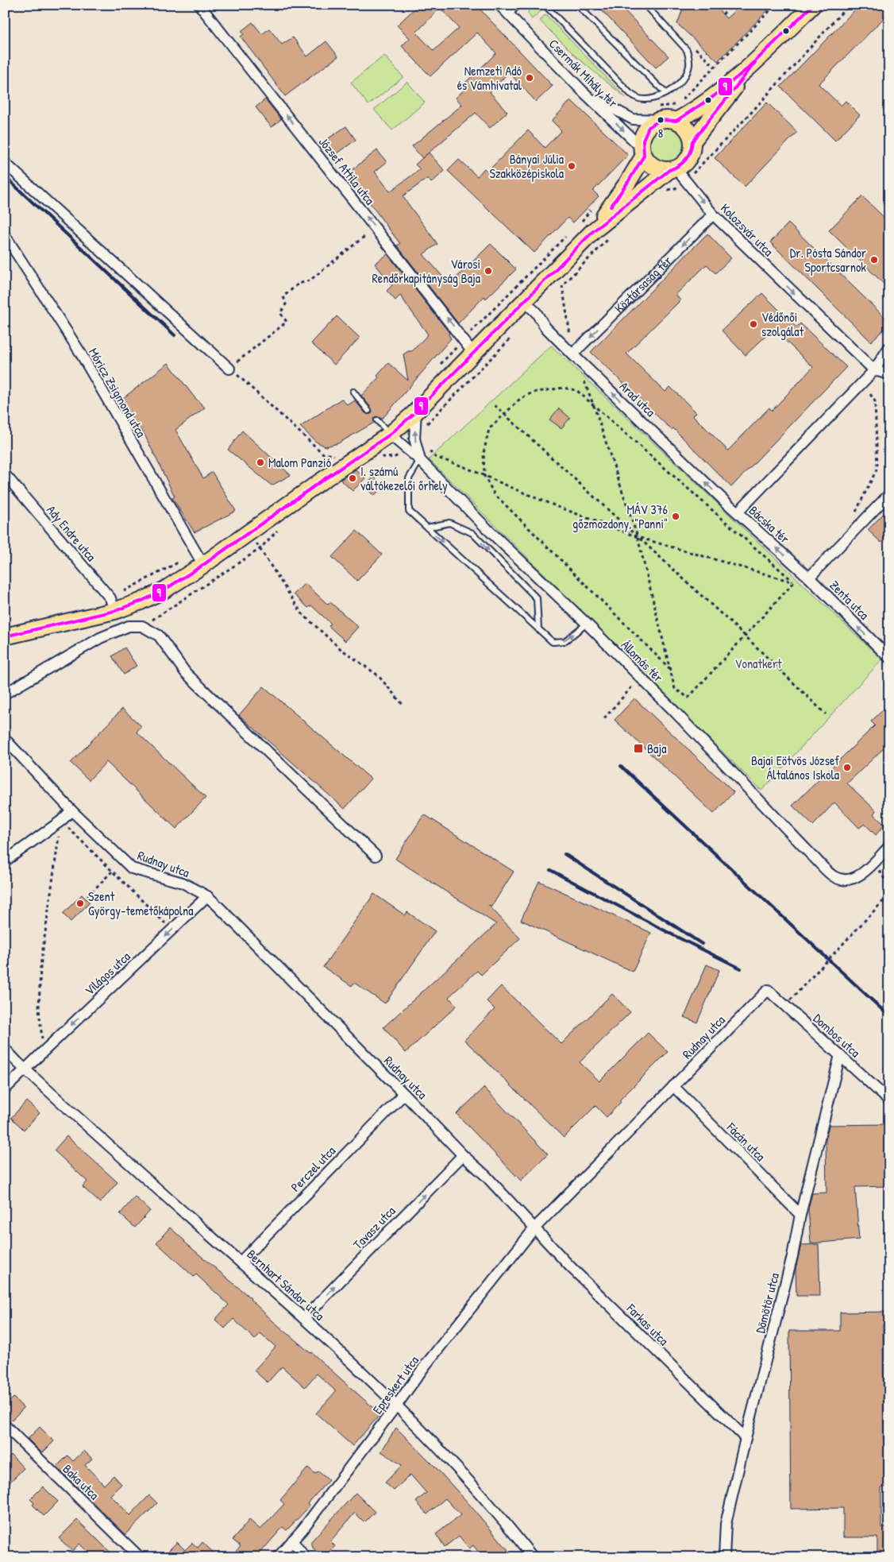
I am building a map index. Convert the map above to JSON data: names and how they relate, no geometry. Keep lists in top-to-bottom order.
{
  "streets": {
    "street": [
      "Csermák Mihály tér",
      "József Attila utca",
      "Kolozsvár utca",
      "Köztársaság tér",
      "Móricz Zsigmond utca",
      "Arad utca",
      "Bácska tér",
      "Ady Endre utca",
      "Zenta utca",
      "Állomás tér",
      "Rudnay utca",
      "Világos utca",
      "Dombos utca",
      "Fácán utca",
      "Perczel utca",
      "Tavasz utca",
      "Bernhart Sándor utca",
      "Dömötör utca",
      "Farkas utca",
      "Epreskert utca",
      "Baka utca"
    ]
  },
  "crossings": [
    ["Csermák Mihály tér", "Kolozsvár utca"],
    ["Kolozsvár utca", "Köztársaság tér"],
    ["Kolozsvár utca", "Bácska tér"],
    ["Köztársaság tér", "Arad utca"],
    ["Arad utca", "Bácska tér"],
    ["Bácska tér", "Zenta utca"],
    ["Rudnay utca", "Világos utca"],
    ["Rudnay utca", "Dombos utca"],
    ["Rudnay utca", "Fácán utca"],
    ["Rudnay utca", "Perczel utca"],
    ["Rudnay utca", "Tavasz utca"],
    ["Rudnay utca", "Farkas utca"],
    ["Rudnay utca", "Epreskert utca"],
    ["Világos utca", "Bernhart Sándor utca"],
    ["Dombos utca", "Dömötör utca"],
    ["Fácán utca", "Dömötör utca"],
    ["Perczel utca", "Bernhart Sándor utca"],
    ["Tavasz utca", "Bernhart Sándor utca"],
    ["Bernhart Sándor utca", "Epreskert utca"],
    ["Dömötör utca", "Farkas utca"],
    ["Farkas utca", "Epreskert utca"]
  ],
  "one_way": [
    "Csermák Mihály tér",
    "József Attila utca",
    "Kolozsvár utca",
    "Köztársaság tér",
    "Arad utca",
    "Zenta utca",
    "Világos utca",
    "Tavasz utca"
  ],
  "parks": ["Vonatkert"],
  "places": {
    "other": [
      "Nemzeti Adó és Vámhivatal",
      "8",
      "Bányai Júlia Szakközépiskola",
      "Dr. Pósta Sándor Sportcsarnok",
      "Városi Rendőrkapitányság Baja",
      "Védőnői szolgálat",
      "Malom Panzió",
      "I. számú váltókezelői őrhely",
      "MÁV 376 gőzmozdony, \"Panni\"",
      "Bajai Eötvös József Általános Iskola",
      "Szent György-temetőkápolna"
    ],
    "transit": ["Baja"]
  },
  "lines": ["transit line 9"]
}
